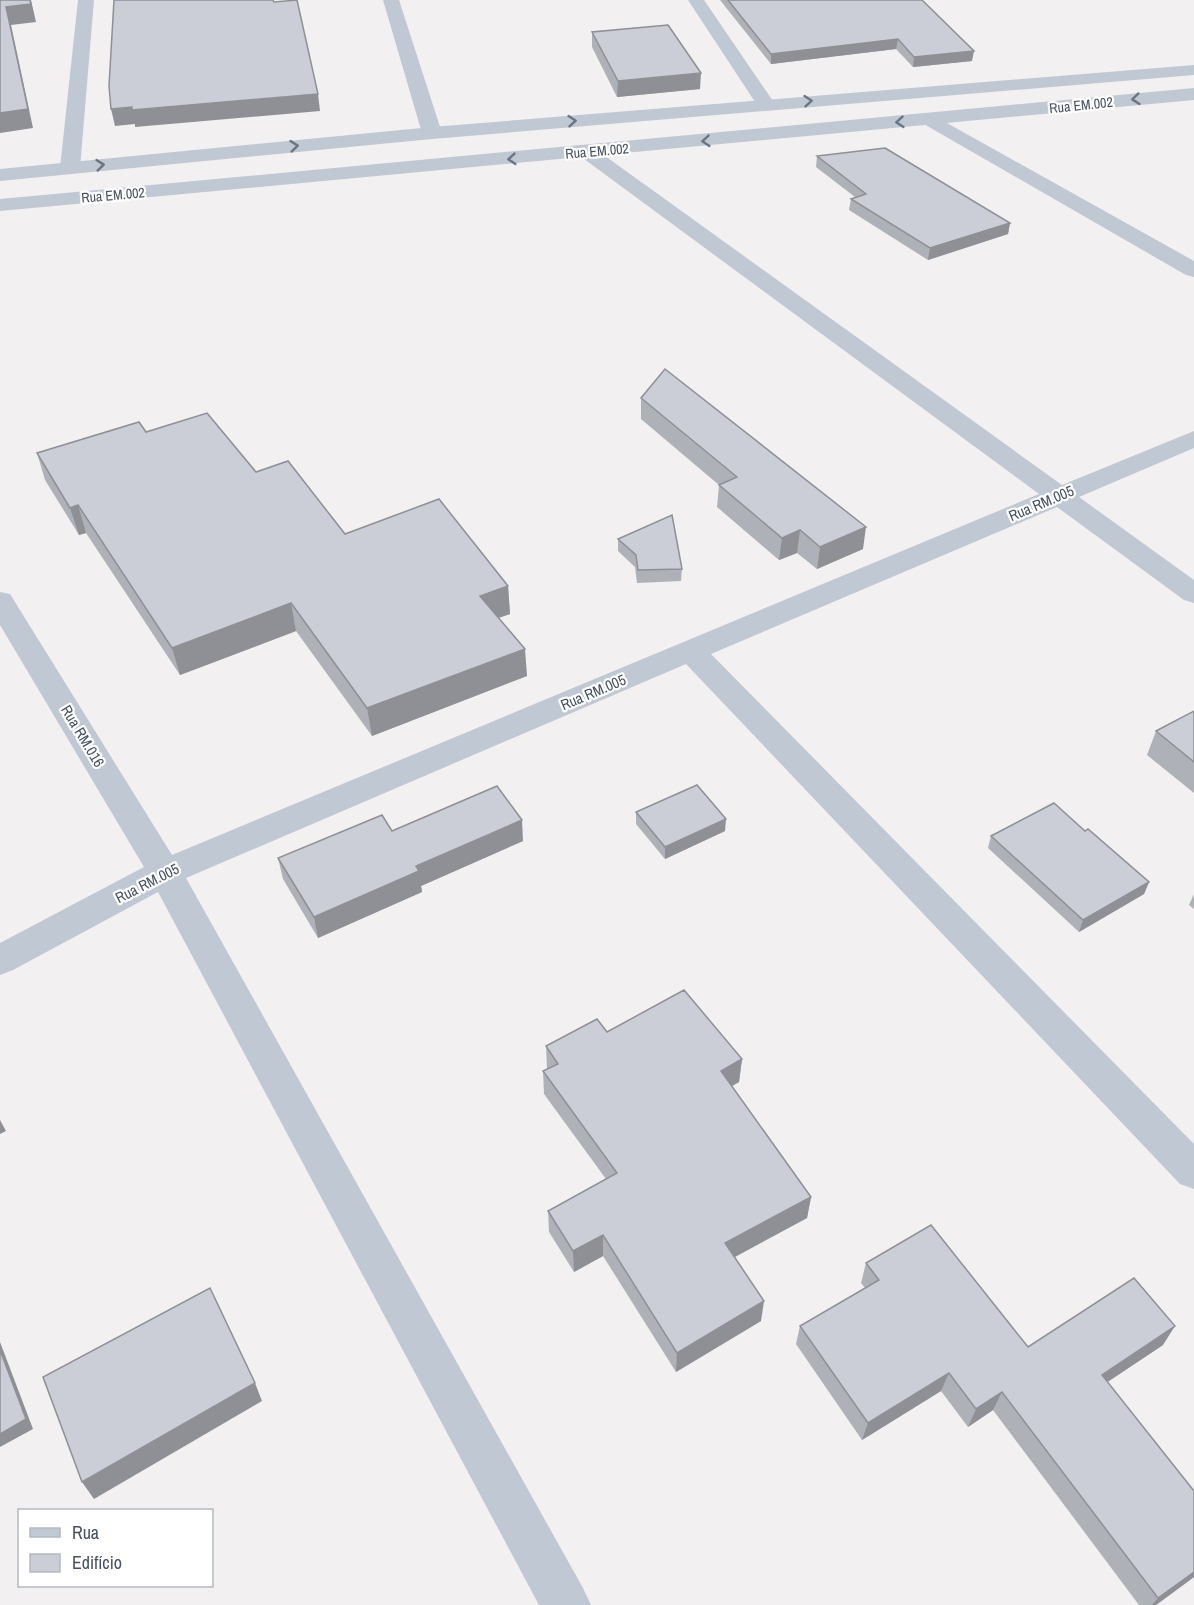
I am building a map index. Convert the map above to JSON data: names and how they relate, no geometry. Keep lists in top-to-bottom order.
{
  "streets": {
    "street": ["Rua EM.002", "Rua RM.005", "Rua RM.016"]
  },
  "crossings": [
    ["Rua RM.005", "Rua RM.016"]
  ],
  "legend": ["Rua", "Edifício"]
}
